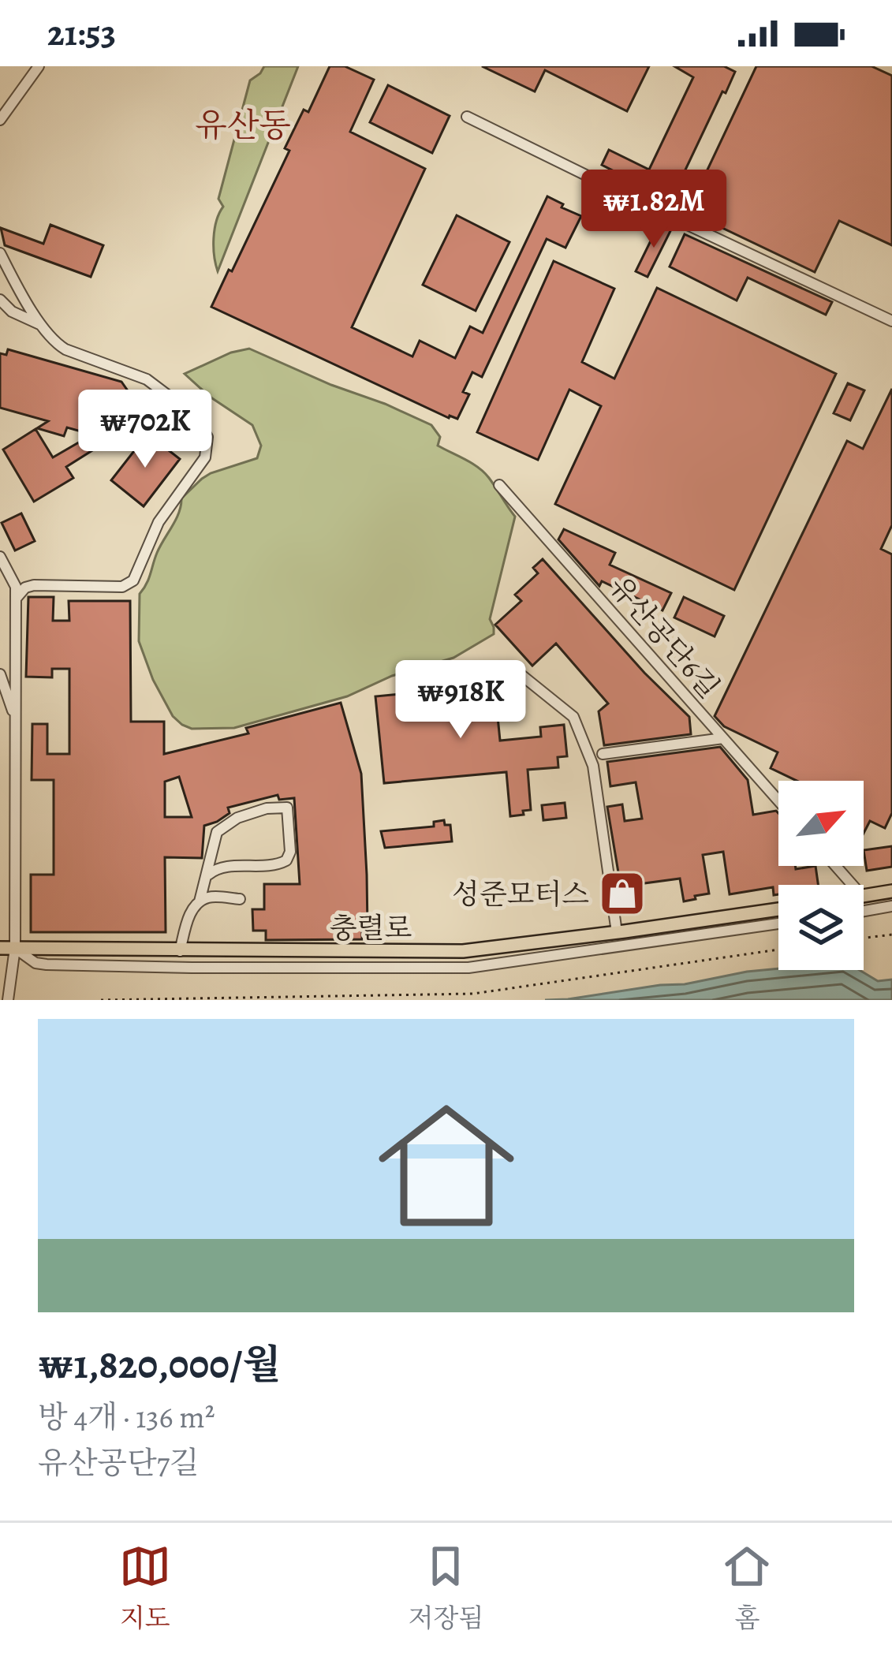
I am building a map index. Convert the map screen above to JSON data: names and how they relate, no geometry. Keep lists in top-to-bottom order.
{
  "streets": {
    "main road": ["충렬로"],
    "street": ["유산공단6길"]
  },
  "districts": ["유산동"],
  "places": {
    "shop": ["성준모터스"]
  },
  "north": "top right",
  "page": {
    "status": "21:53",
    "price": ["₩1.82M", "₩702K", "₩918K"],
    "list": [
      {
        "name": "₩1,820,000/월",
        "note": "방 4개 · 136 m² · 유산공단7길"
      }
    ],
    "tabs": ["지도", "저장됨", "홈"]
  }
}
